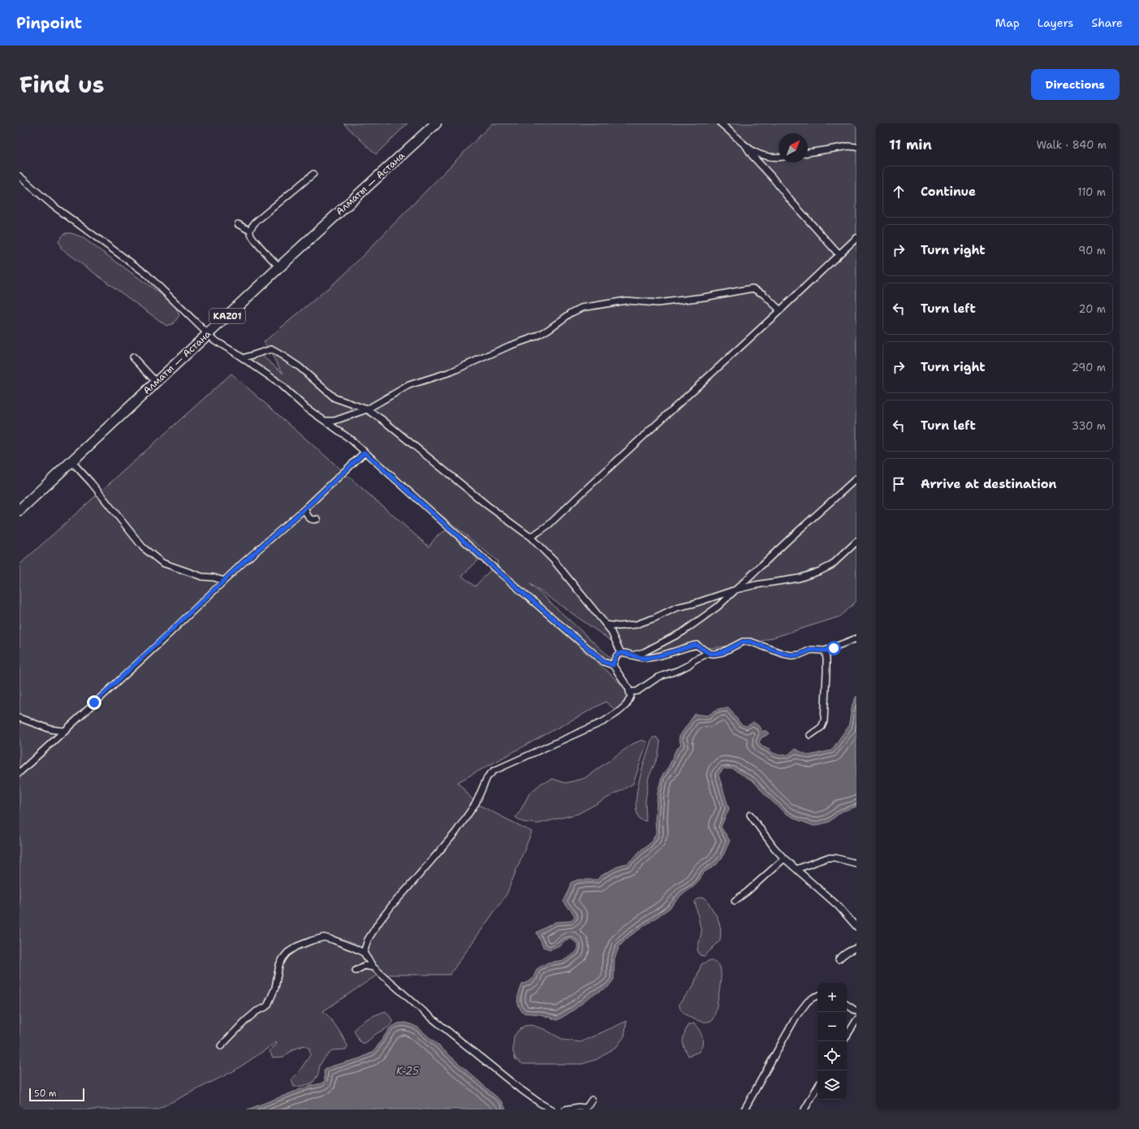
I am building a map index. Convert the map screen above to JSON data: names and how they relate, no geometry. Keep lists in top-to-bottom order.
{
  "streets": {
    "highway": ["Алматы — Астана", "KАZ01"]
  },
  "water": ["К-25"],
  "scale_bar": "50 m",
  "north": "top right",
  "page": {
    "header": "Pinpoint",
    "nav": ["Map", "Layers", "Share"],
    "title": "Find us",
    "buttons": "Directions",
    "heading": ["11 min", "Walk · 840 m"],
    "list": [
      ["Continue", "110 m"],
      ["Turn right", "90 m"],
      ["Turn left", "20 m"],
      ["Turn right", "290 m"],
      ["Turn left", "330 m"],
      "Arrive at destination"
    ],
    "map_buttons": ["+", "−"],
    "scale": "50 m"
  }
}
